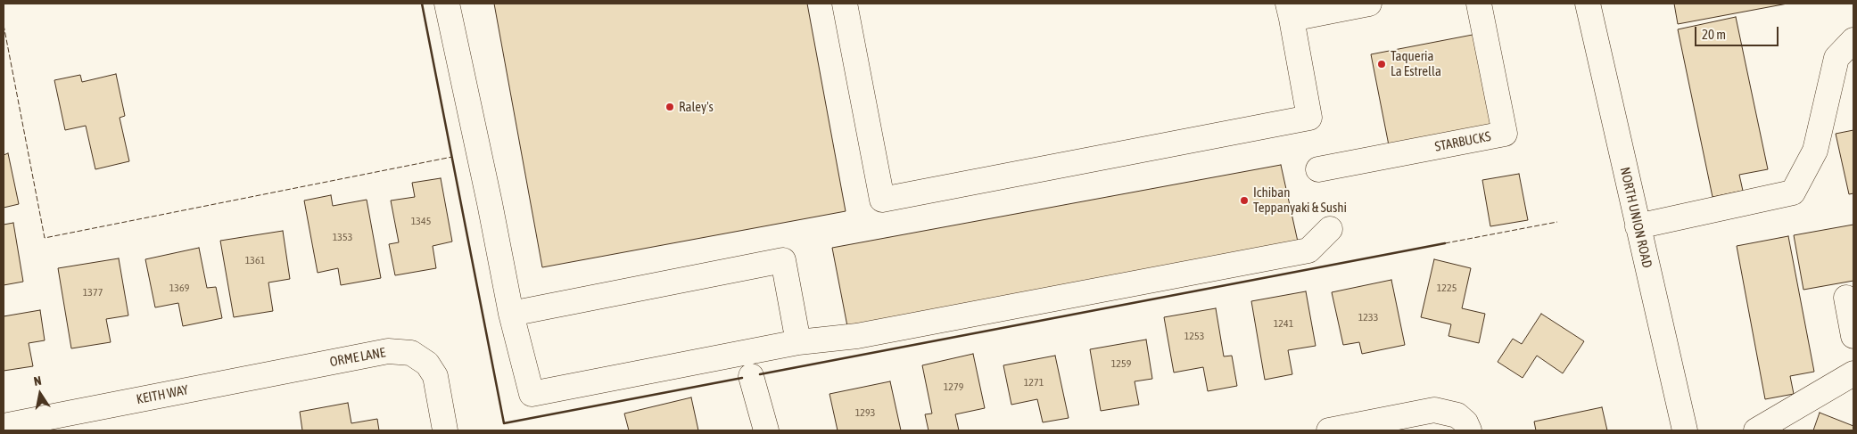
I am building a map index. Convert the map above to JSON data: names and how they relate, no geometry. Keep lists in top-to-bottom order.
{
  "streets": {
    "street": [
      "STARBUCKS",
      "NORTH UNION ROAD",
      "ORME LANE",
      "KEITH WAY"
    ]
  },
  "crossings": [
    ["ORME LANE", "KEITH WAY"]
  ],
  "places": ["Taqueria La Estrella", "Raley's", "Ichiban Teppanyaki & Sushi"],
  "house_numbers": [
    "1345",
    "1353",
    "1361",
    "1369",
    "1225",
    "1377",
    "1233",
    "1241",
    "1253",
    "1259",
    "1271",
    "1279",
    "1293"
  ],
  "scale_bar": "20 m",
  "north": "top"
}
